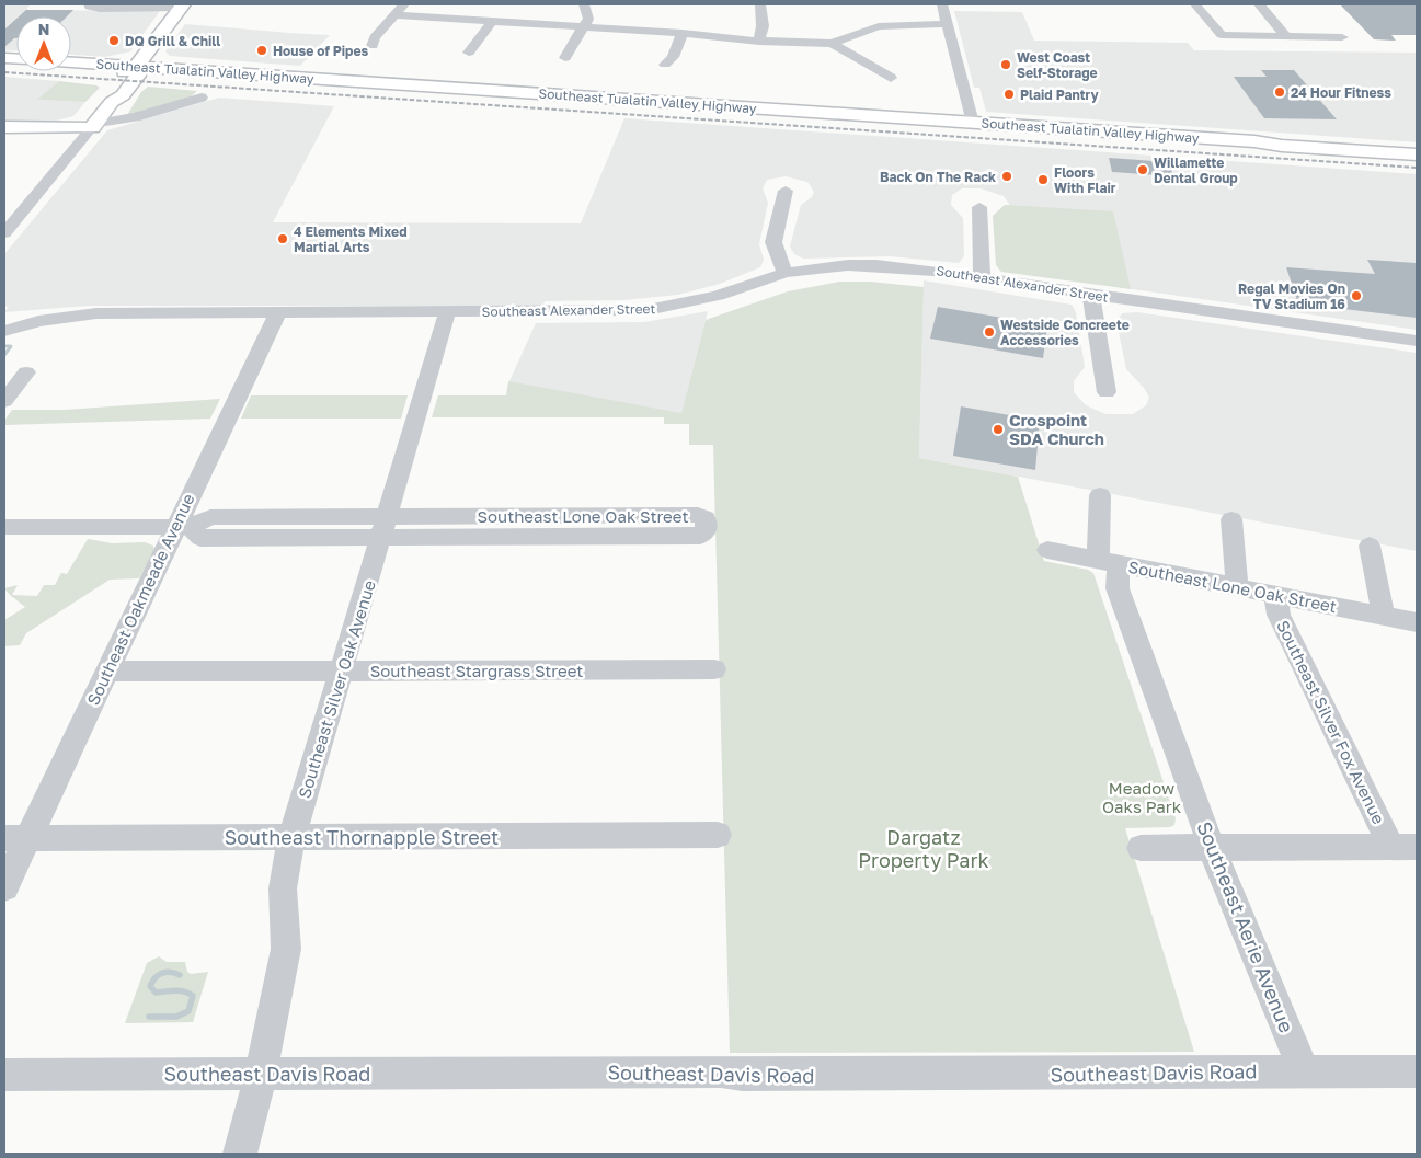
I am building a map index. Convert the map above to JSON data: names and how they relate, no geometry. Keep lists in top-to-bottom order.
{
  "streets": {
    "main road": ["Southeast Tualatin Valley Highway"],
    "street": [
      "Southeast Alexander Street",
      "Southeast Lone Oak Street",
      "Southeast Oakmeade Avenue",
      "Southeast Stargrass Street",
      "Southeast Silver Oak Avenue",
      "Southeast Silver Fox Avenue",
      "Southeast Thornapple Street",
      "Southeast Aerie Avenue",
      "Southeast Davis Road"
    ]
  },
  "crossings": [
    ["Southeast Alexander Street", "Southeast Oakmeade Avenue"],
    ["Southeast Alexander Street", "Southeast Silver Oak Avenue"],
    ["Southeast Lone Oak Street", "Southeast Oakmeade Avenue"],
    ["Southeast Lone Oak Street", "Southeast Silver Oak Avenue"],
    ["Southeast Lone Oak Street", "Southeast Silver Fox Avenue"],
    ["Southeast Lone Oak Street", "Southeast Aerie Avenue"],
    ["Southeast Oakmeade Avenue", "Southeast Stargrass Street"],
    ["Southeast Oakmeade Avenue", "Southeast Thornapple Street"],
    ["Southeast Stargrass Street", "Southeast Silver Oak Avenue"],
    ["Southeast Silver Oak Avenue", "Southeast Thornapple Street"],
    ["Southeast Silver Oak Avenue", "Southeast Davis Road"],
    ["Southeast Aerie Avenue", "Southeast Davis Road"]
  ],
  "parks": ["Meadow Oaks Park", "Dargatz Property Park"],
  "places": [
    "DQ Grill & Chill",
    "House of Pipes",
    "West Coast Self-Storage",
    "24 Hour Fitness",
    "Plaid Pantry",
    "Willamette Dental Group",
    "Back On The Rack",
    "Floors With Flair",
    "4 Elements Mixed Martial Arts",
    "Regal Movies On TV Stadium 16",
    "Westside Concreete Accessories",
    "Crospoint SDA Church"
  ],
  "north": "top"
}
